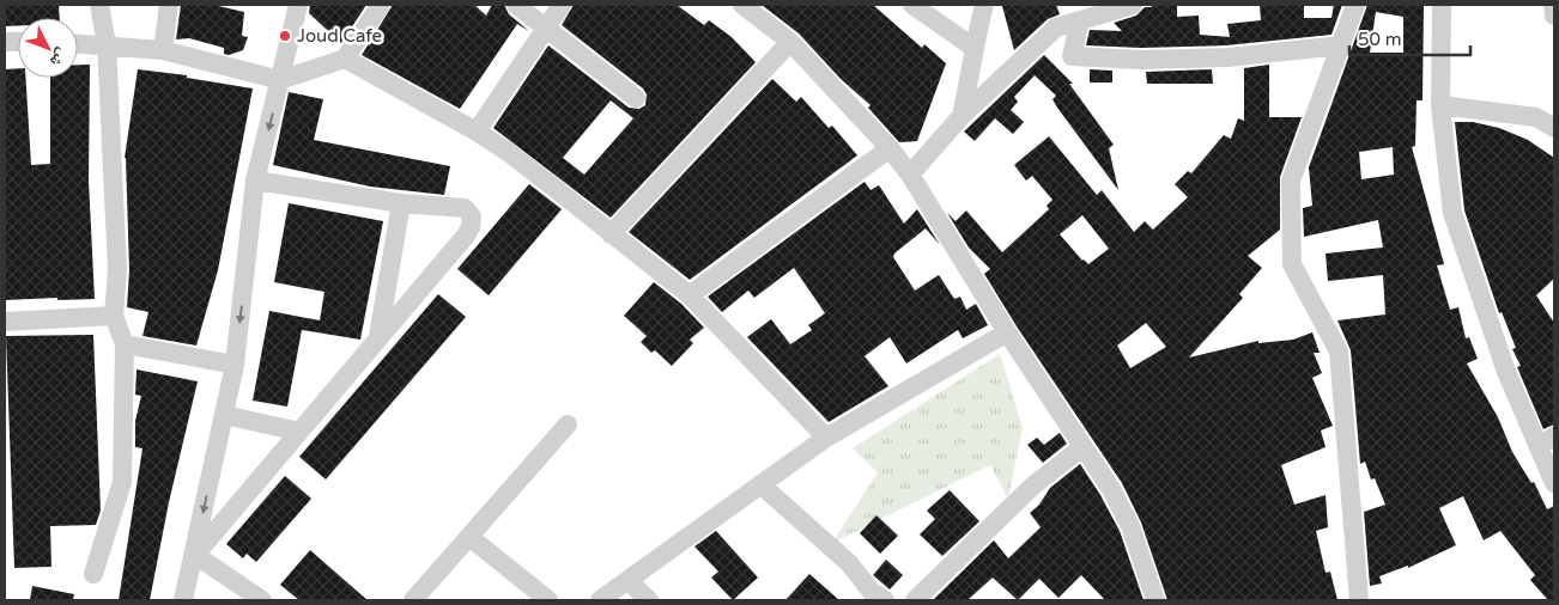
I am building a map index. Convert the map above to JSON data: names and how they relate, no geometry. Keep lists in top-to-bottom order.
{
  "places": ["Joud Cafe"],
  "scale_bar": "50 m",
  "north": "bottom right"
}
